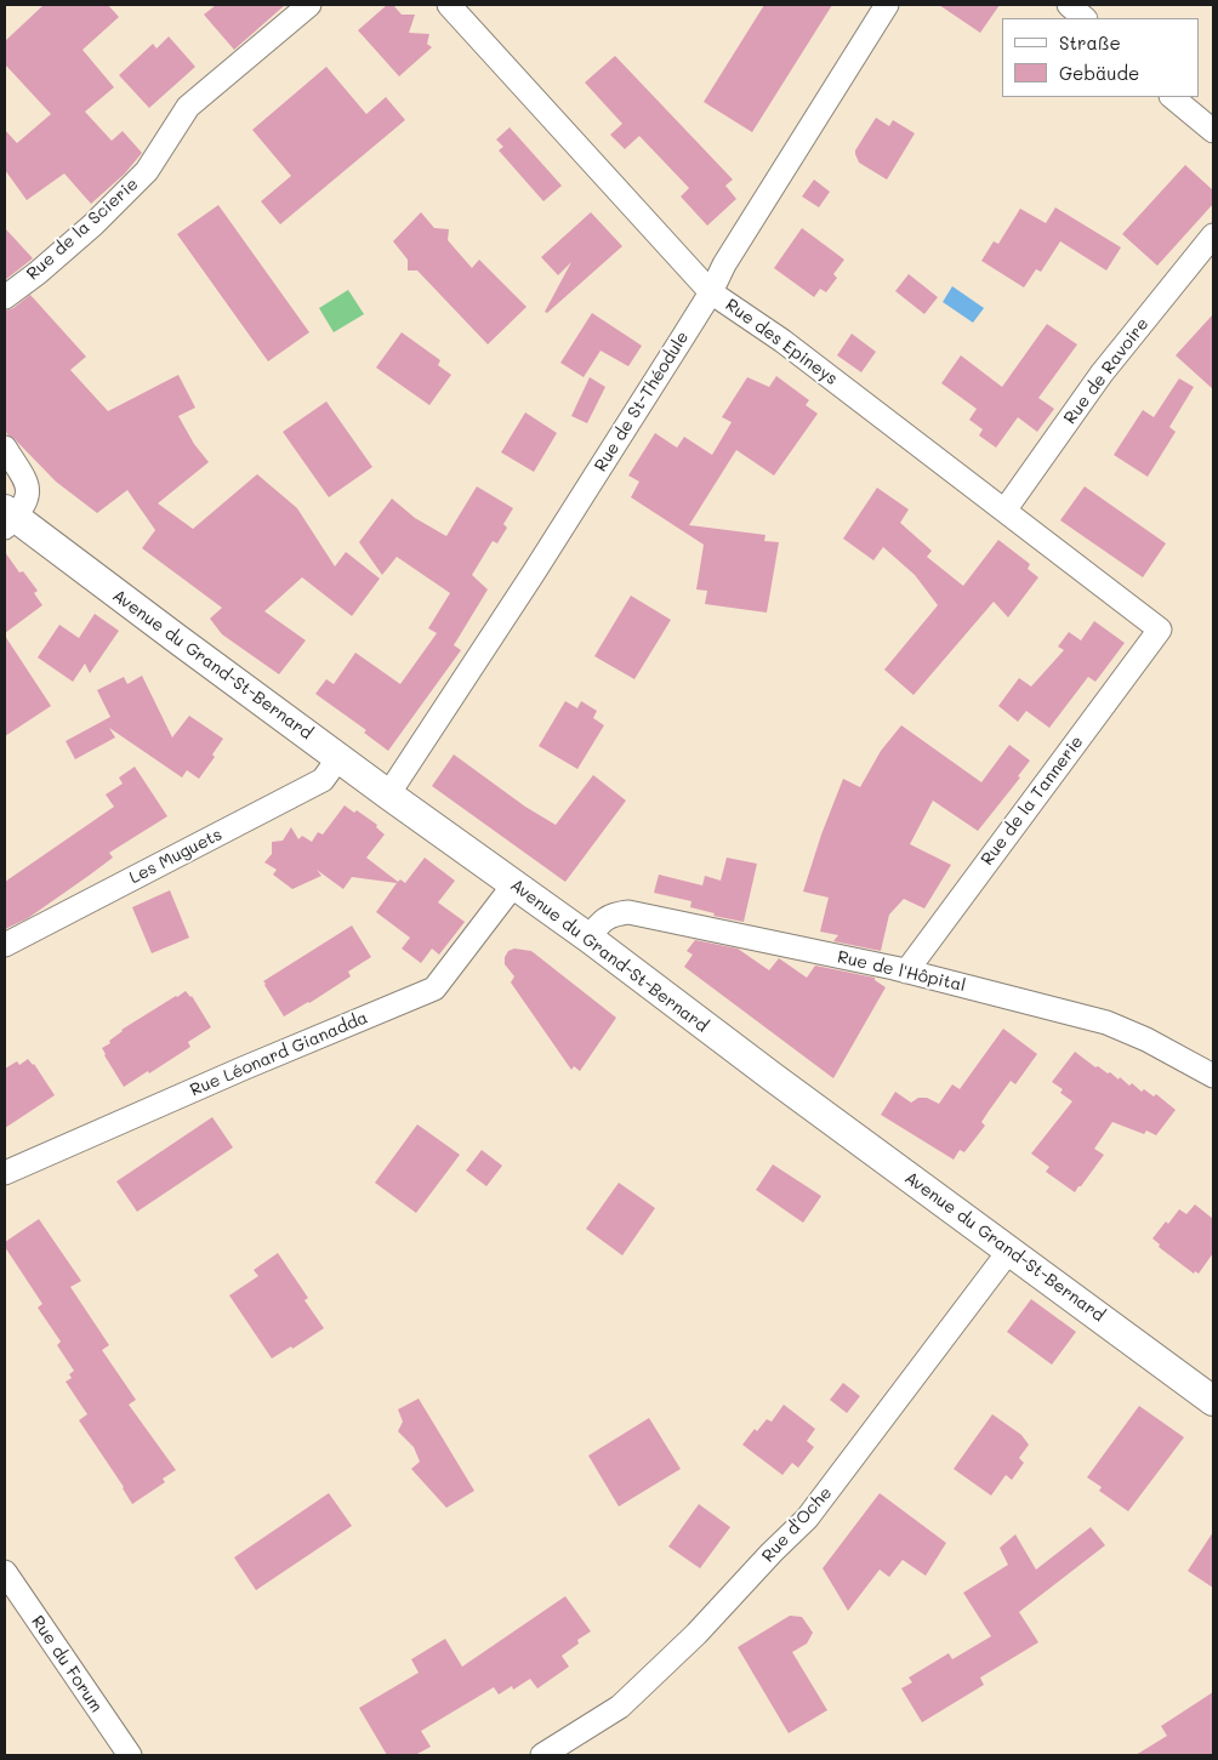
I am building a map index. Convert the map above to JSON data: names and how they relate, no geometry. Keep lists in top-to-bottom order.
{
  "streets": {
    "street": [
      "Rue de la Scierie",
      "Rue des Epineys",
      "Rue de Ravoire",
      "Rue de St-Théodule",
      "Avenue du Grand-St-Bernard",
      "Rue de la Tannerie",
      "Les Muguets",
      "Rue de l'Hôpital",
      "Rue Léonard Gianadda",
      "Rue d'Oche",
      "Rue du Forum"
    ]
  },
  "crossings": [
    ["Rue des Epineys", "Rue de Ravoire"],
    ["Rue des Epineys", "Rue de St-Théodule"],
    ["Rue des Epineys", "Rue de la Tannerie"],
    ["Rue de St-Théodule", "Avenue du Grand-St-Bernard"],
    ["Avenue du Grand-St-Bernard", "Les Muguets"],
    ["Avenue du Grand-St-Bernard", "Rue de l'Hôpital"],
    ["Avenue du Grand-St-Bernard", "Rue Léonard Gianadda"],
    ["Avenue du Grand-St-Bernard", "Rue d'Oche"],
    ["Rue de la Tannerie", "Rue de l'Hôpital"]
  ],
  "legend": ["Straße", "Gebäude"]
}
